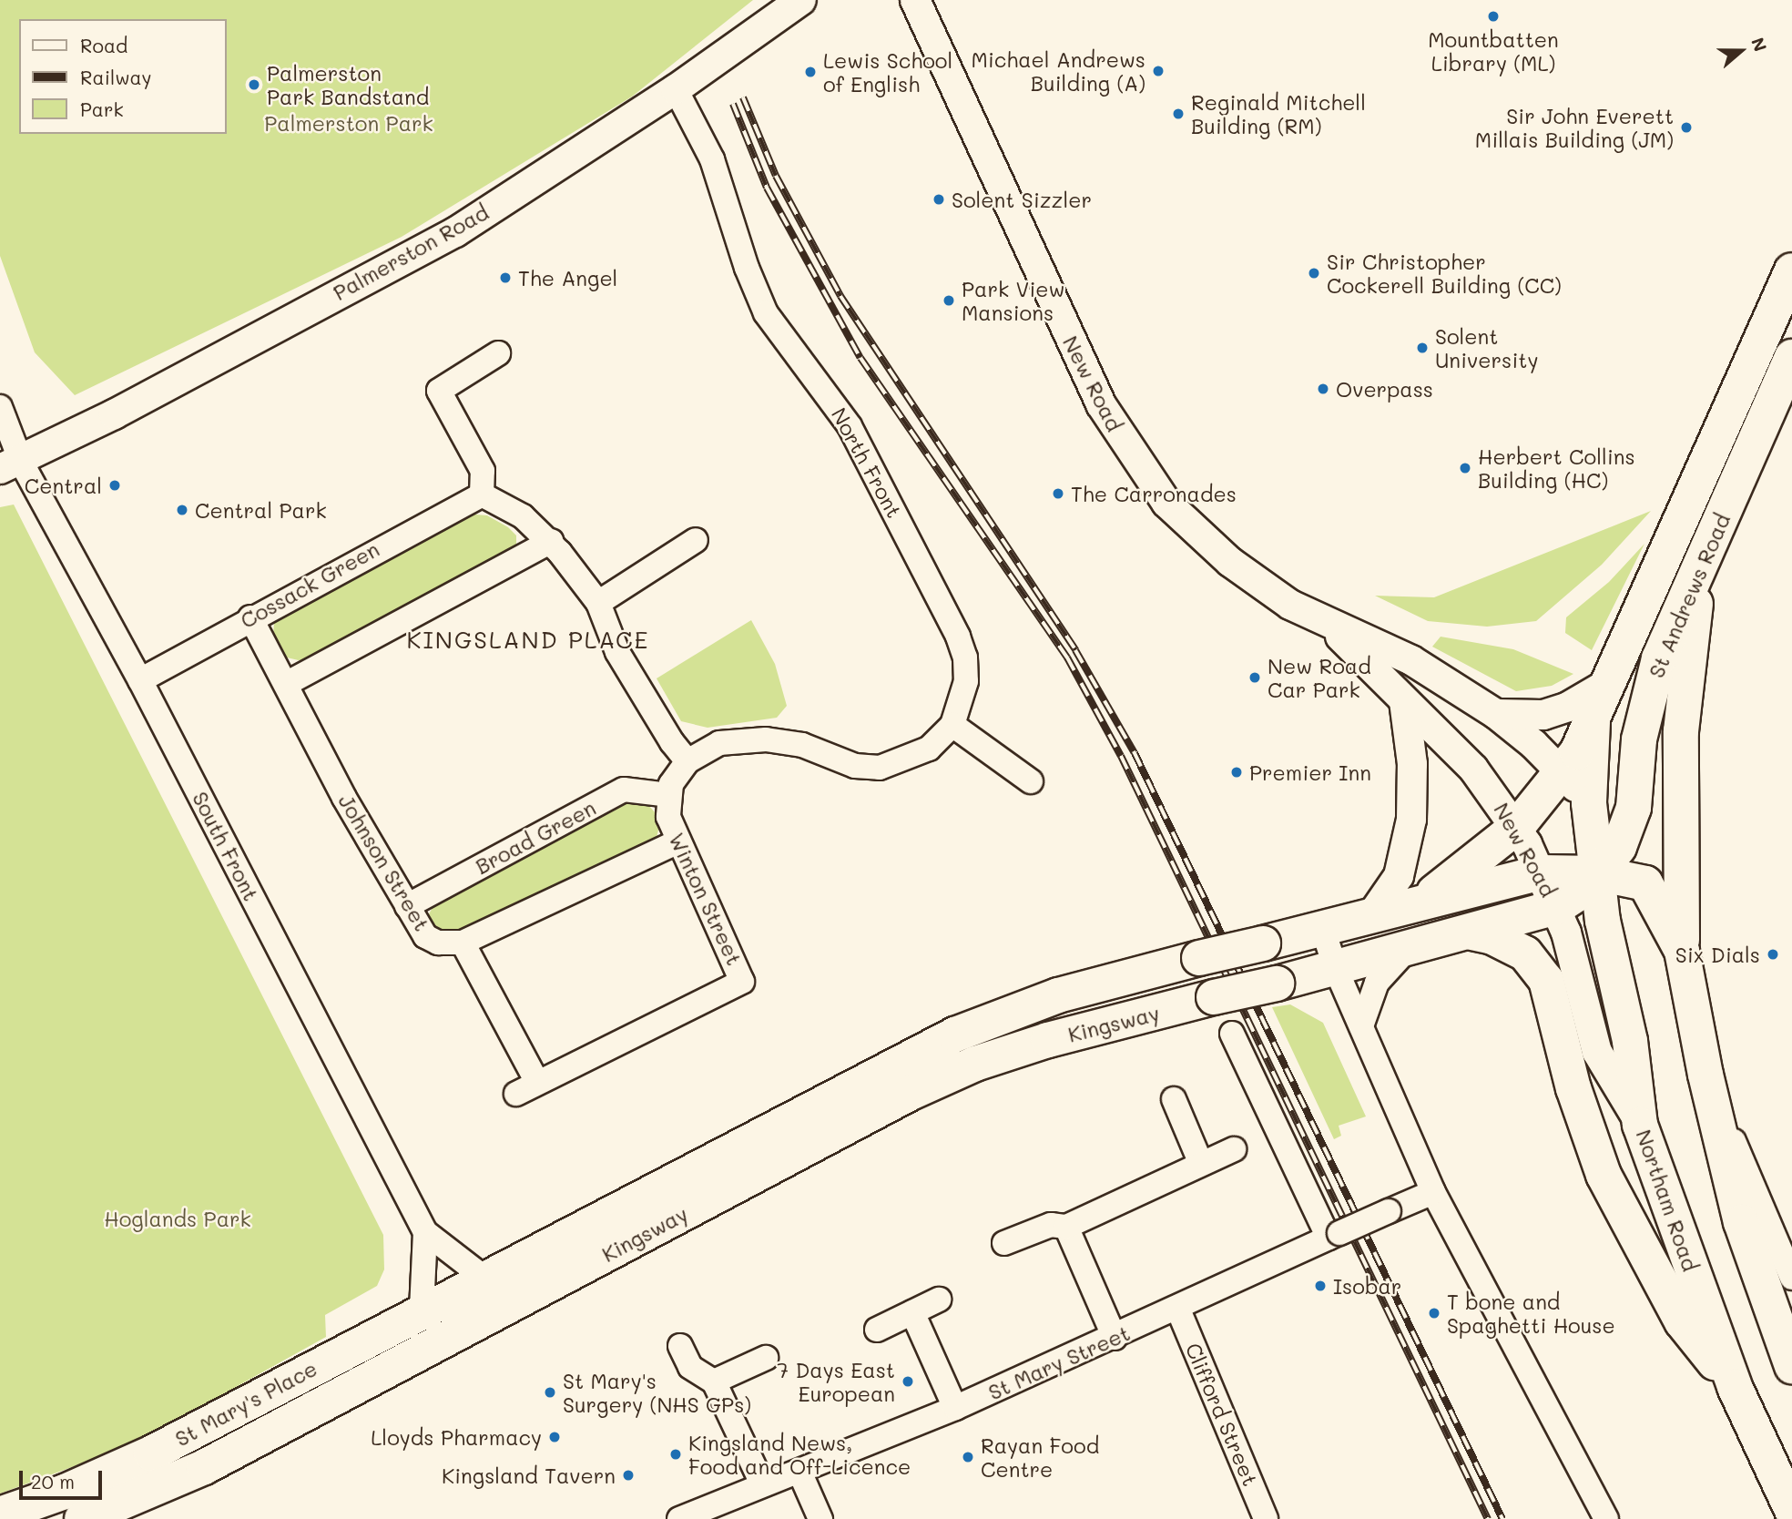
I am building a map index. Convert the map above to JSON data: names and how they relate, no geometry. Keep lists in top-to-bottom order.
{
  "streets": {
    "main road": [
      "St Andrews Road",
      "Kingsway",
      "Northam Road",
      "St Mary's Place"
    ],
    "street": [
      "Palmerston Road",
      "New Road",
      "North Front",
      "Cossack Green",
      "Broad Green",
      "South Front",
      "Johnson Street",
      "Winton Street",
      "St Mary Street",
      "Clifford Street"
    ]
  },
  "crossings": [
    ["Palmerston Road", "North Front"],
    ["Palmerston Road", "South Front"],
    ["New Road", "St Andrews Road"],
    ["New Road", "Kingsway"],
    ["New Road", "Northam Road"],
    ["Cossack Green", "South Front"],
    ["Cossack Green", "Johnson Street"],
    ["St Andrews Road", "Kingsway"],
    ["St Andrews Road", "Northam Road"],
    ["Broad Green", "Johnson Street"],
    ["Broad Green", "Winton Street"],
    ["South Front", "Kingsway"],
    ["South Front", "St Mary's Place"],
    ["Kingsway", "Northam Road"],
    ["Kingsway", "St Mary's Place"],
    ["St Mary Street", "Clifford Street"]
  ],
  "districts": ["KINGSLAND PLACE"],
  "parks": ["Palmerston Park", "Hoglands Park"],
  "places": [
    "Mountbatten Library (ML)",
    "Michael Andrews Building (A)",
    "Lewis School of English",
    "Palmerston Park Bandstand",
    "Reginald Mitchell Building (RM)",
    "Sir John Everett Millais Building (JM)",
    "Solent Sizzler",
    "Sir Christopher Cockerell Building (CC)",
    "The Angel",
    "Park View Mansions",
    "Solent University",
    "Overpass",
    "Herbert Collins Building (HC)",
    "Central",
    "The Carronades",
    "Central Park",
    "New Road Car Park",
    "Premier Inn",
    "Six Dials",
    "Isobar",
    "T bone and Spaghetti House",
    "7 Days East European",
    "St Mary's Surgery (NHS GPs)",
    "Lloyds Pharmacy",
    "Kingsland News, Food and Off-Licence",
    "Rayan Food Centre",
    "Kingsland Tavern"
  ],
  "legend": ["Road", "Railway", "Park"],
  "scale_bar": "20 m",
  "north": "right"
}
